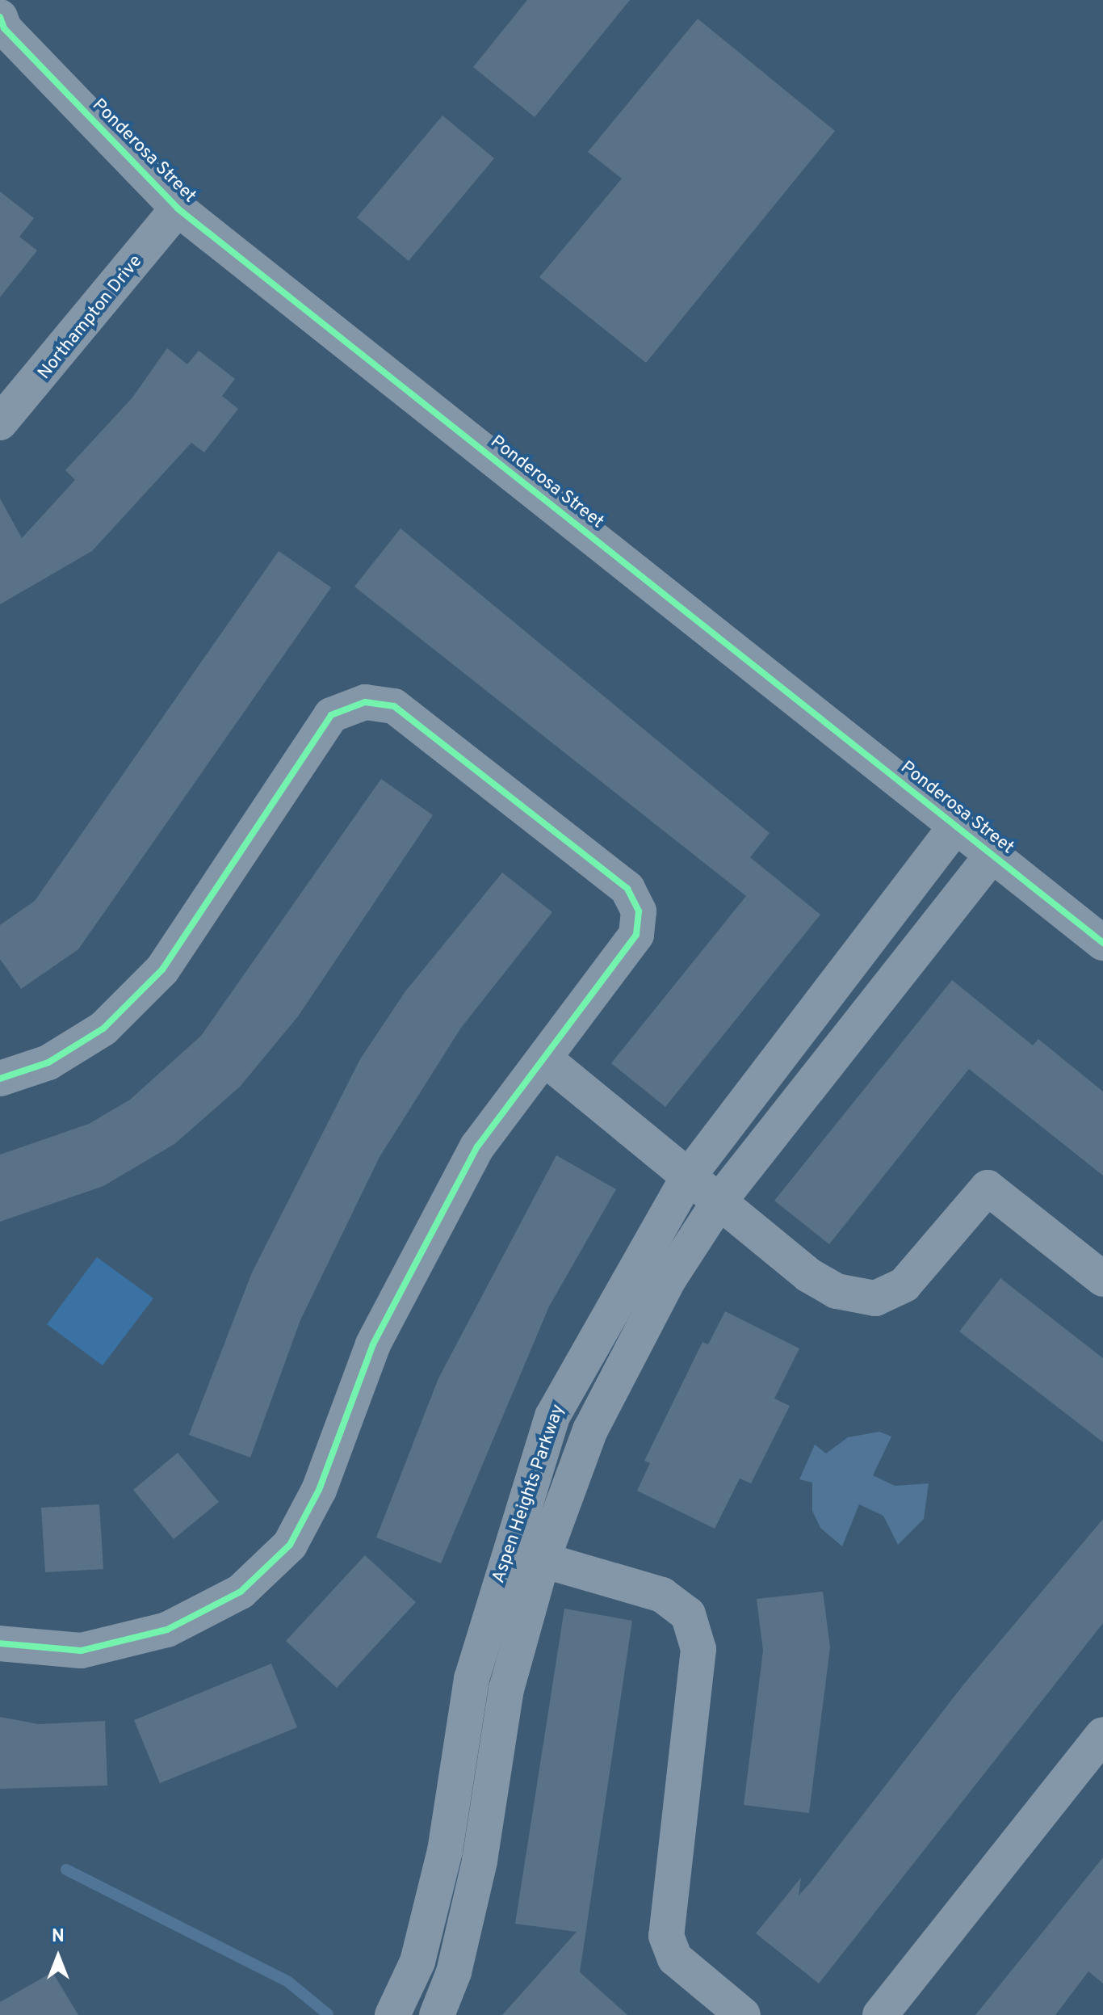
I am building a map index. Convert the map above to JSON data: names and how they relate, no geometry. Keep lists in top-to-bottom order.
{
  "streets": {
    "street": ["Ponderosa Street", "Northampton Drive", "Aspen Heights Parkway"]
  },
  "crossings": [
    ["Ponderosa Street", "Northampton Drive"],
    ["Ponderosa Street", "Aspen Heights Parkway"]
  ],
  "north": "top"
}
